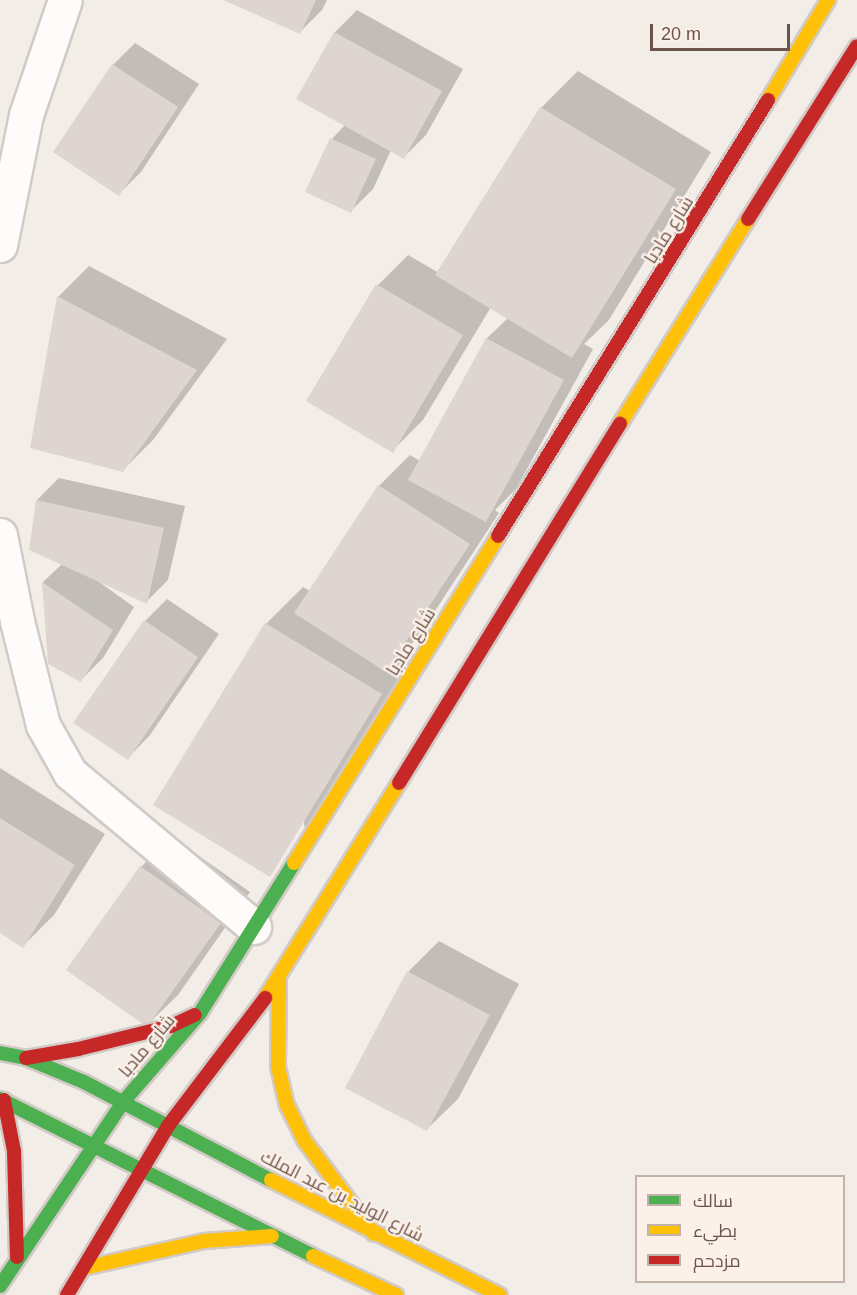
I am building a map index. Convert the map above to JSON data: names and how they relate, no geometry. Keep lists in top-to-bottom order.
{
  "streets": {
    "main road": ["شارع مادبا", "شارع الوليد بن عبد الملك"]
  },
  "crossings": [
    ["شارع مادبا", "شارع الوليد بن عبد الملك"]
  ],
  "legend": ["سالك", "بطيء", "مزدحم"],
  "scale_bar": "20 m"
}
